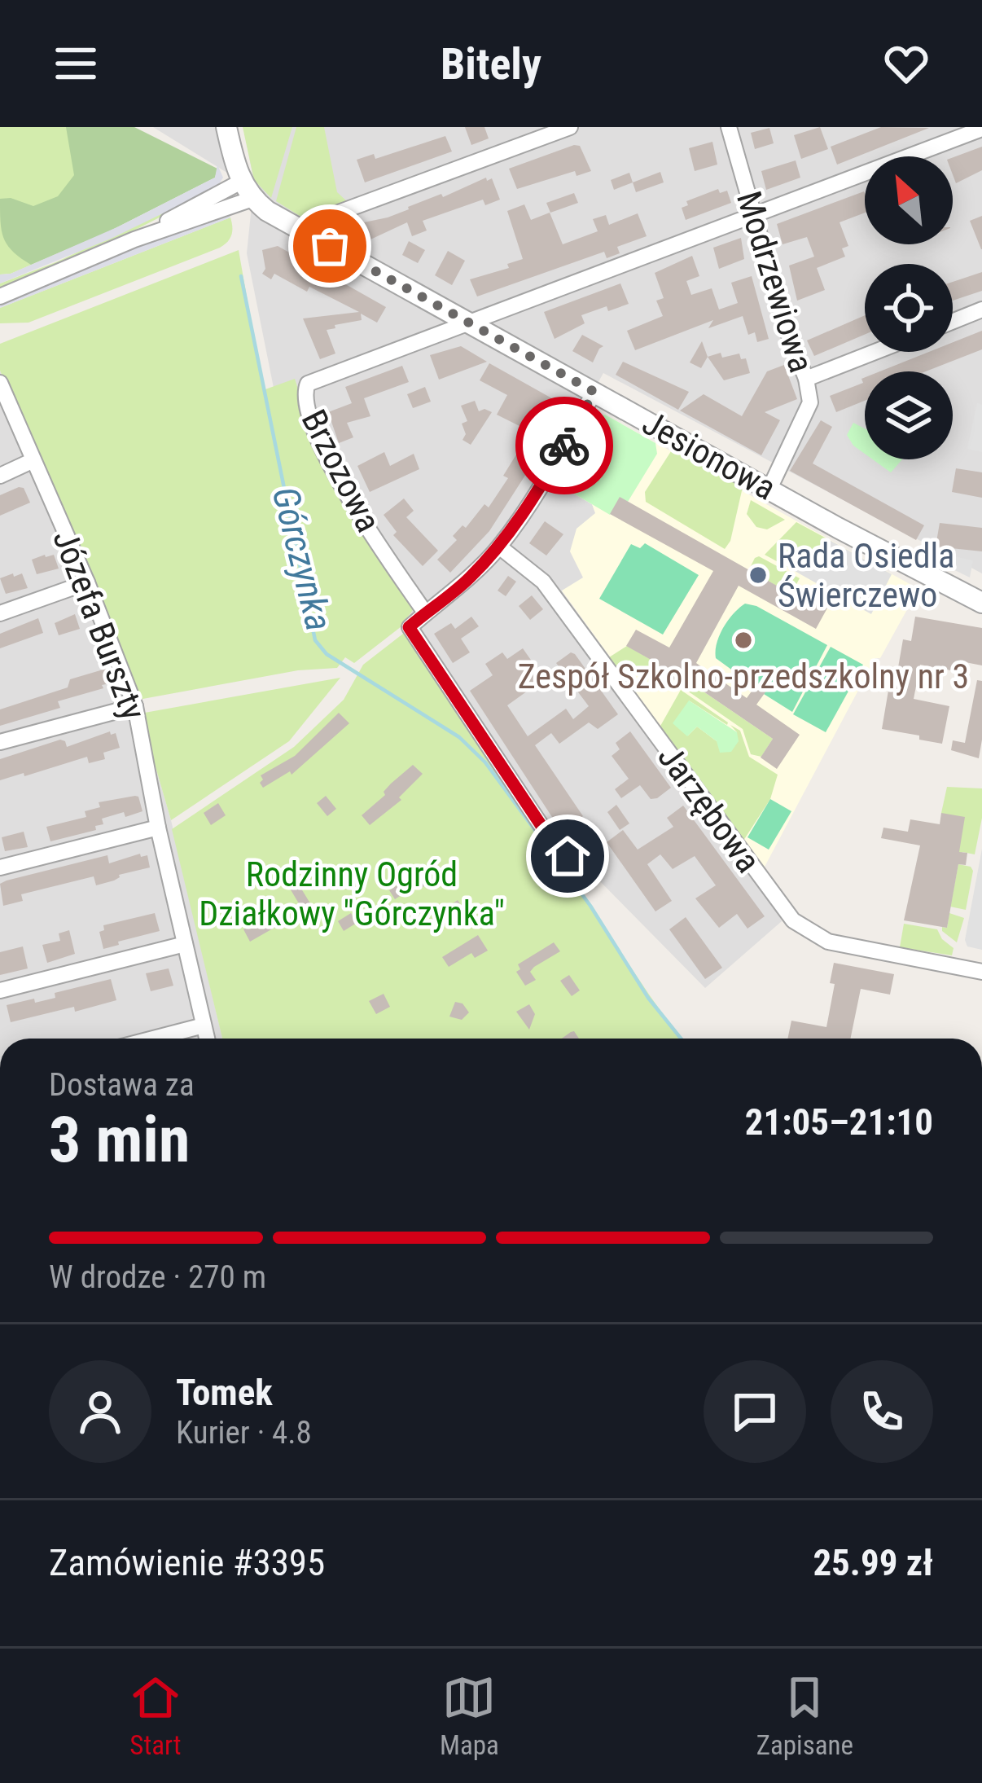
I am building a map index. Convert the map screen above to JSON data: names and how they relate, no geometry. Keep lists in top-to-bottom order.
{
  "streets": {
    "street": [
      "Modrzewiowa",
      "Jesionowa",
      "Brzozowa",
      "Józefa Burszty",
      "Jarzębowa"
    ]
  },
  "crossings": [
    ["Modrzewiowa", "Jesionowa"],
    ["Modrzewiowa", "Brzozowa"],
    ["Jesionowa", "Brzozowa"]
  ],
  "water": ["Górczynka"],
  "parks": ["Rodzinny Ogród Działkowy \"Górczynka\""],
  "places": ["Rada Osiedla Świerczewo", "Zespół Szkolno-przedszkolny nr 3"],
  "north": "top left",
  "page": {
    "header": "Bitely",
    "heading": ["3 min", "Dostawa za", "21:05–21:10"],
    "panel": [
      "Tomek",
      "Kurier · 4.8",
      "Zamówienie #3395",
      "25.99 zł"
    ],
    "bar": "W drodze · 270 m",
    "tabs": ["Start", "Mapa", "Zapisane"]
  }
}
